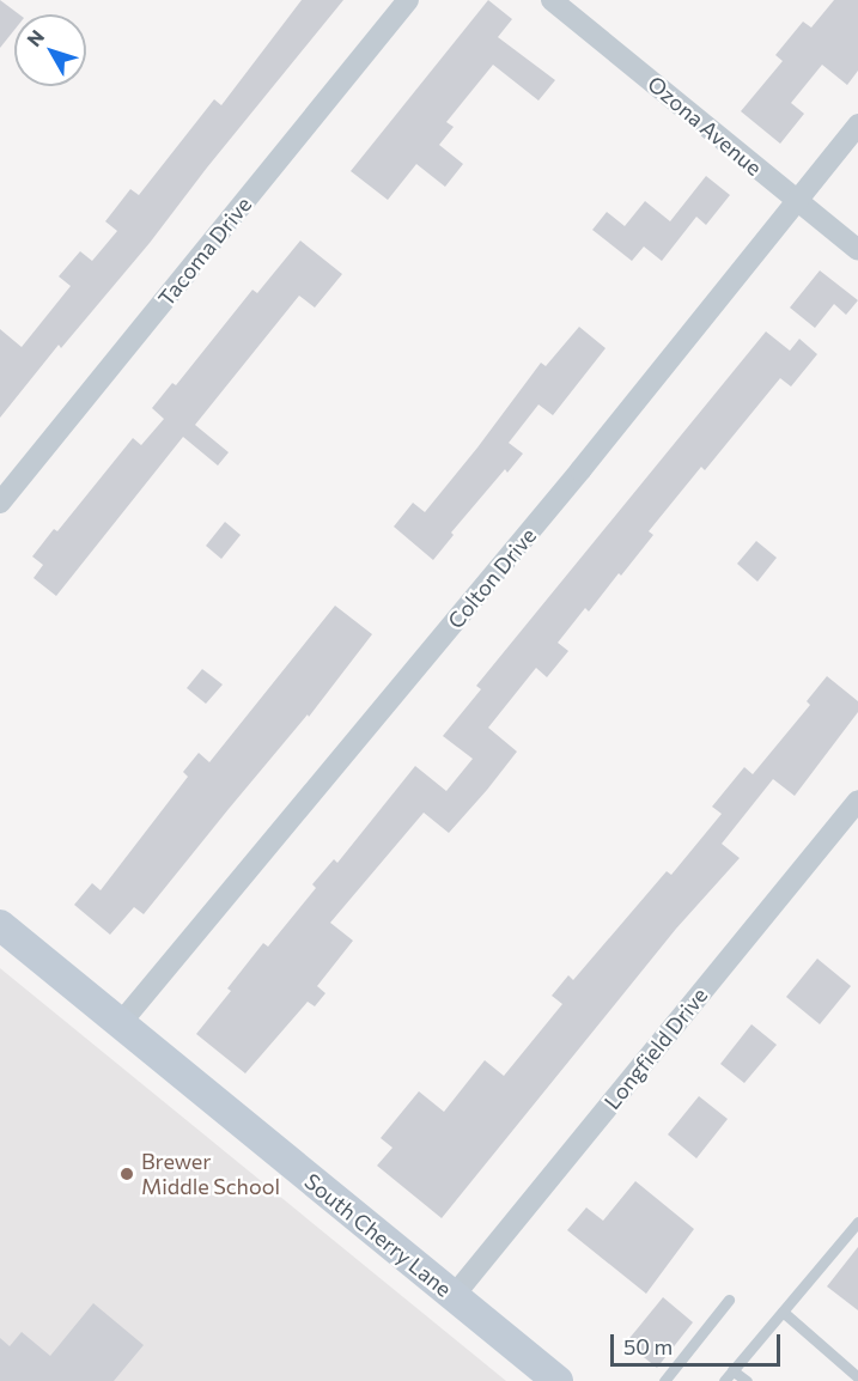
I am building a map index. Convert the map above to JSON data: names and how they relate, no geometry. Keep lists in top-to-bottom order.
{
  "streets": {
    "street": [
      "Ozona Avenue",
      "Tacoma Drive",
      "Colton Drive",
      "Longfield Drive",
      "South Cherry Lane"
    ]
  },
  "crossings": [
    ["Ozona Avenue", "Colton Drive"],
    ["Colton Drive", "South Cherry Lane"],
    ["Longfield Drive", "South Cherry Lane"]
  ],
  "places": ["Brewer Middle School"],
  "scale_bar": "50 m",
  "north": "top left"
}
